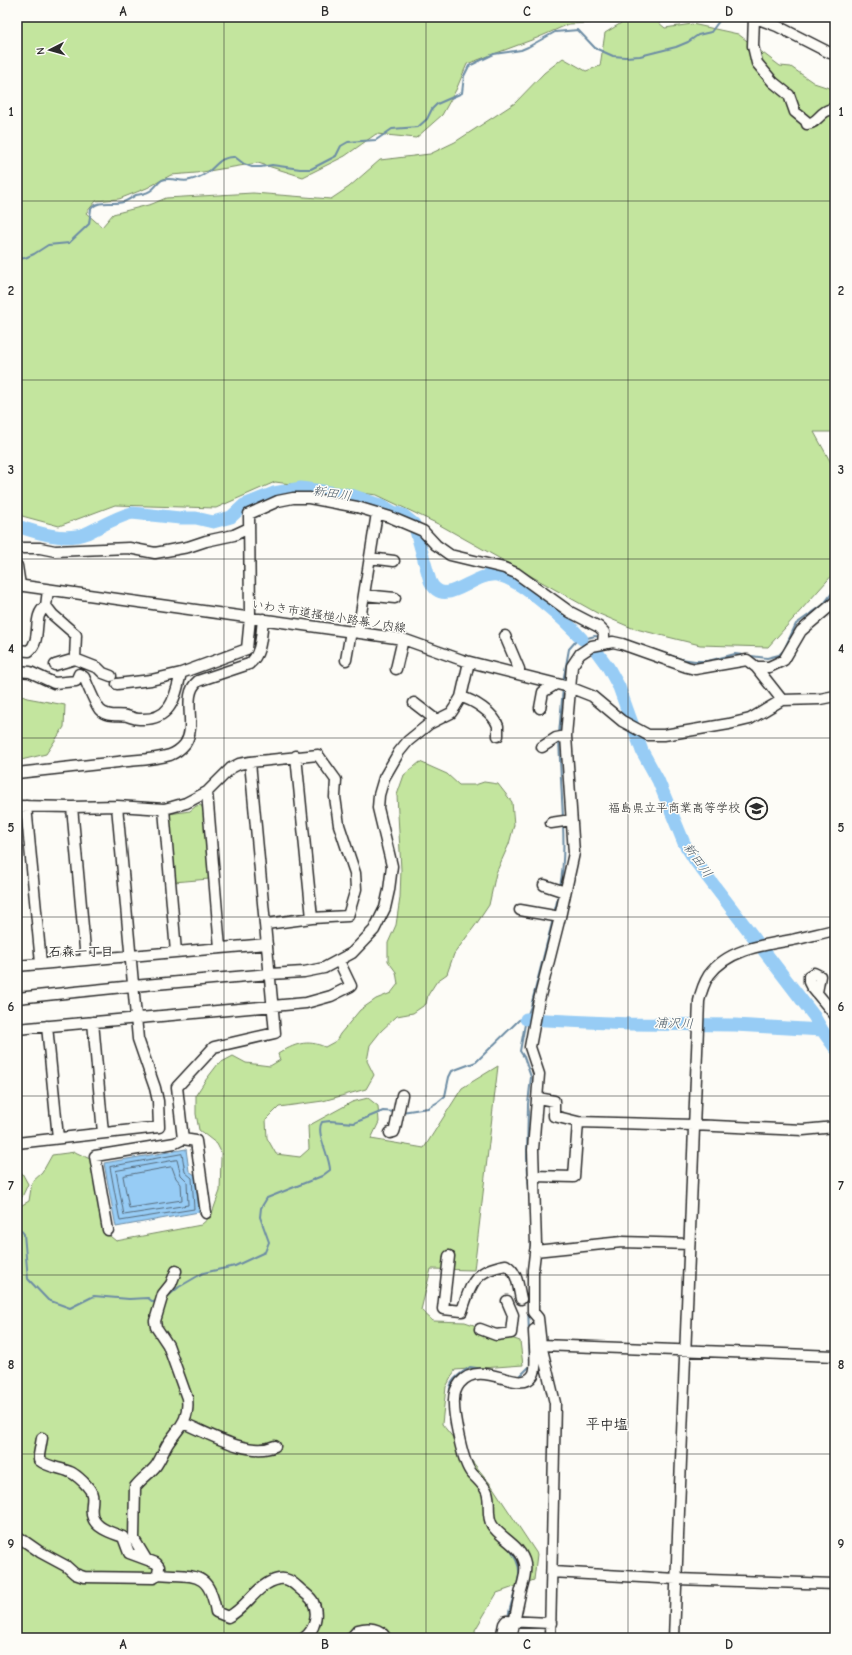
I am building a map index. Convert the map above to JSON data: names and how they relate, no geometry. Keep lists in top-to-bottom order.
{
  "streets": {
    "street": ["いわき市道搔槌小路幕ノ内線"]
  },
  "districts": ["石森一丁目", "平中塩"],
  "water": ["新田川", "浦沢川"],
  "places": {
    "school or university": ["福島県立平商業高等学校"]
  },
  "north": "left",
  "grid": {
    "columns": [
      "A",
      "B",
      "C",
      "D"
    ],
    "rows": [
      "1",
      "2",
      "3",
      "4",
      "5",
      "6",
      "7",
      "8",
      "9"
    ]
  }
}
